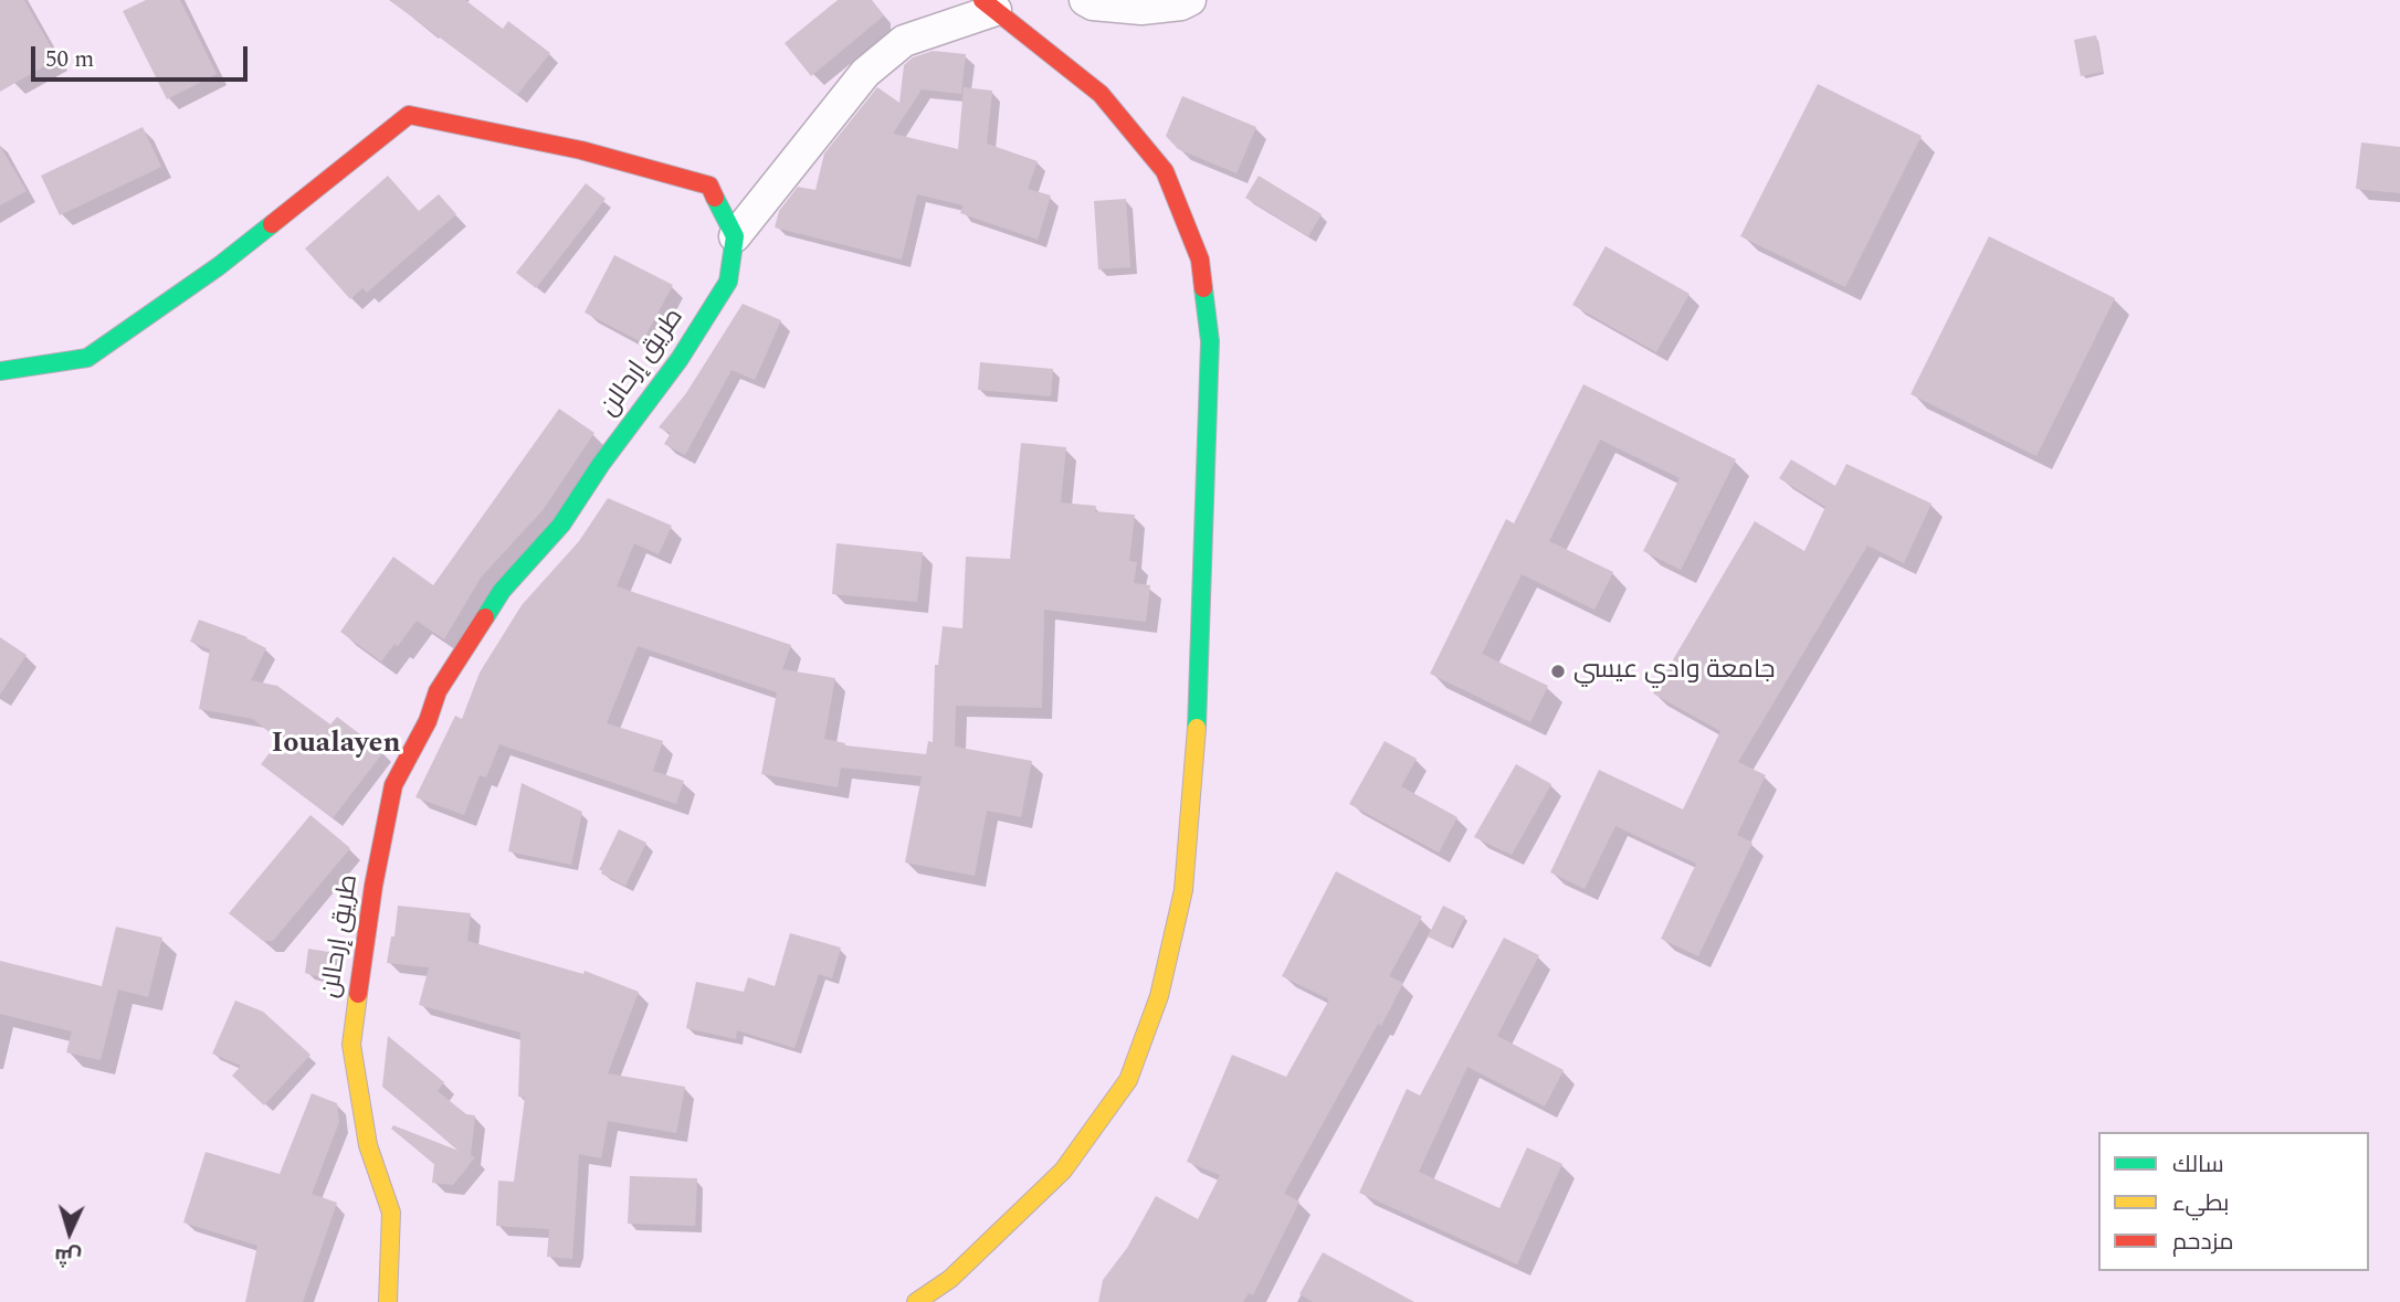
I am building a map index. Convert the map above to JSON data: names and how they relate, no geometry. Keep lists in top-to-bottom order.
{
  "streets": {
    "street": ["طريق إرحالن"]
  },
  "districts": ["Ioualayen"],
  "places": ["جامعة وادي عيسي"],
  "legend": ["سالك", "بطيء", "مزدحم"],
  "scale_bar": "50 m",
  "north": "bottom"
}
